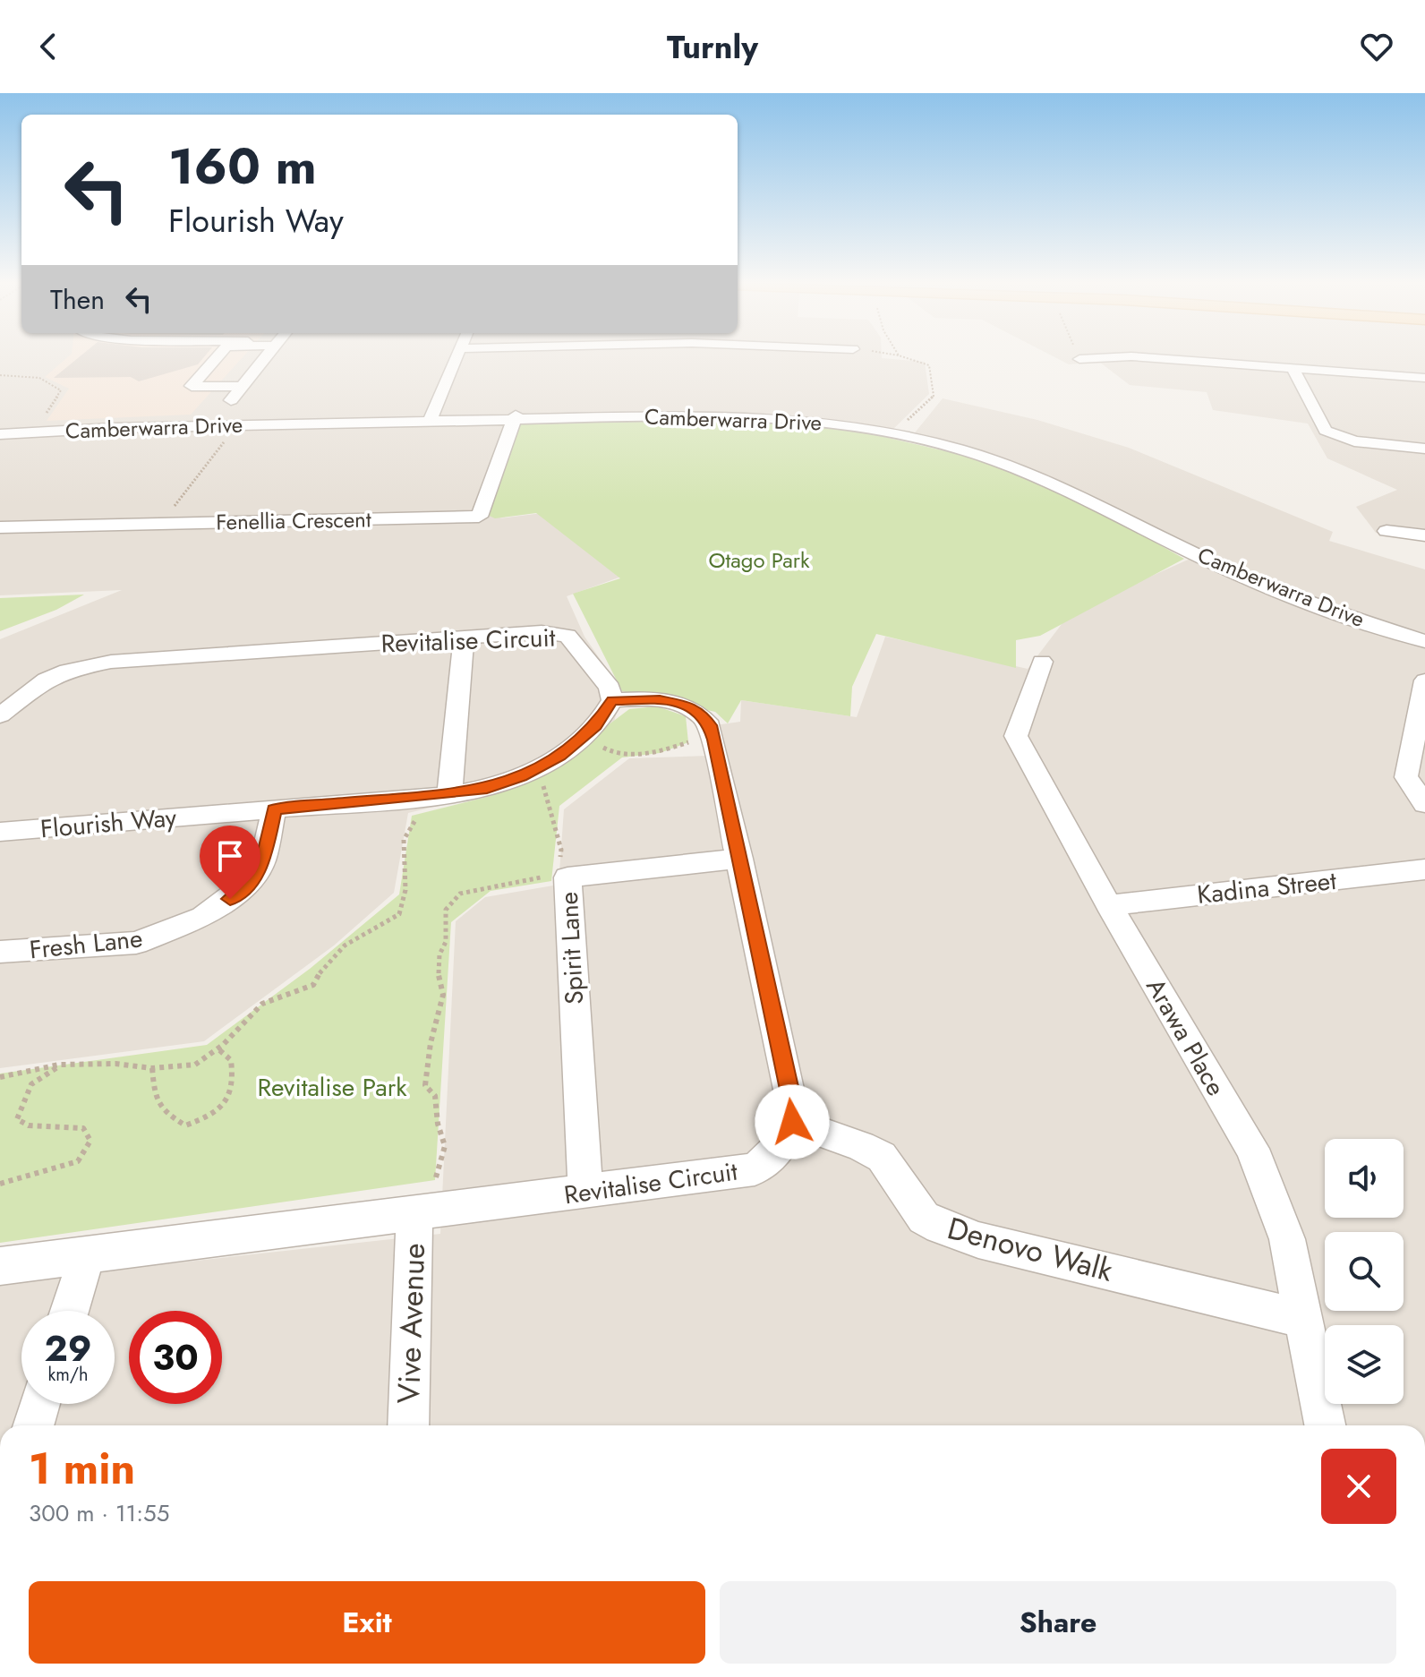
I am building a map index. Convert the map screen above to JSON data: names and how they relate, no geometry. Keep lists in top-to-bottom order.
{
  "streets": {
    "street": [
      "Camberwarra Drive",
      "Fenellia Crescent",
      "Revitalise Circuit",
      "Flourish Way",
      "Kadina Street",
      "Fresh Lane",
      "Spirit Lane",
      "Arawa Place",
      "Denovo Walk",
      "Vive Avenue"
    ]
  },
  "crossings": [
    ["Camberwarra Drive", "Fenellia Crescent"],
    ["Revitalise Circuit", "Flourish Way"],
    ["Revitalise Circuit", "Spirit Lane"],
    ["Revitalise Circuit", "Denovo Walk"],
    ["Revitalise Circuit", "Vive Avenue"],
    ["Flourish Way", "Fresh Lane"],
    ["Kadina Street", "Arawa Place"],
    ["Arawa Place", "Denovo Walk"]
  ],
  "parks": ["Otago Park", "Revitalise Park"],
  "page": {
    "header": "Turnly",
    "turn": ["160 m", "Flourish Way"],
    "then": "Then",
    "speed": "29 km/h",
    "limit": "30",
    "heading": ["1 min", "300 m · 11:55"],
    "buttons": ["Exit", "Share"]
  }
}
